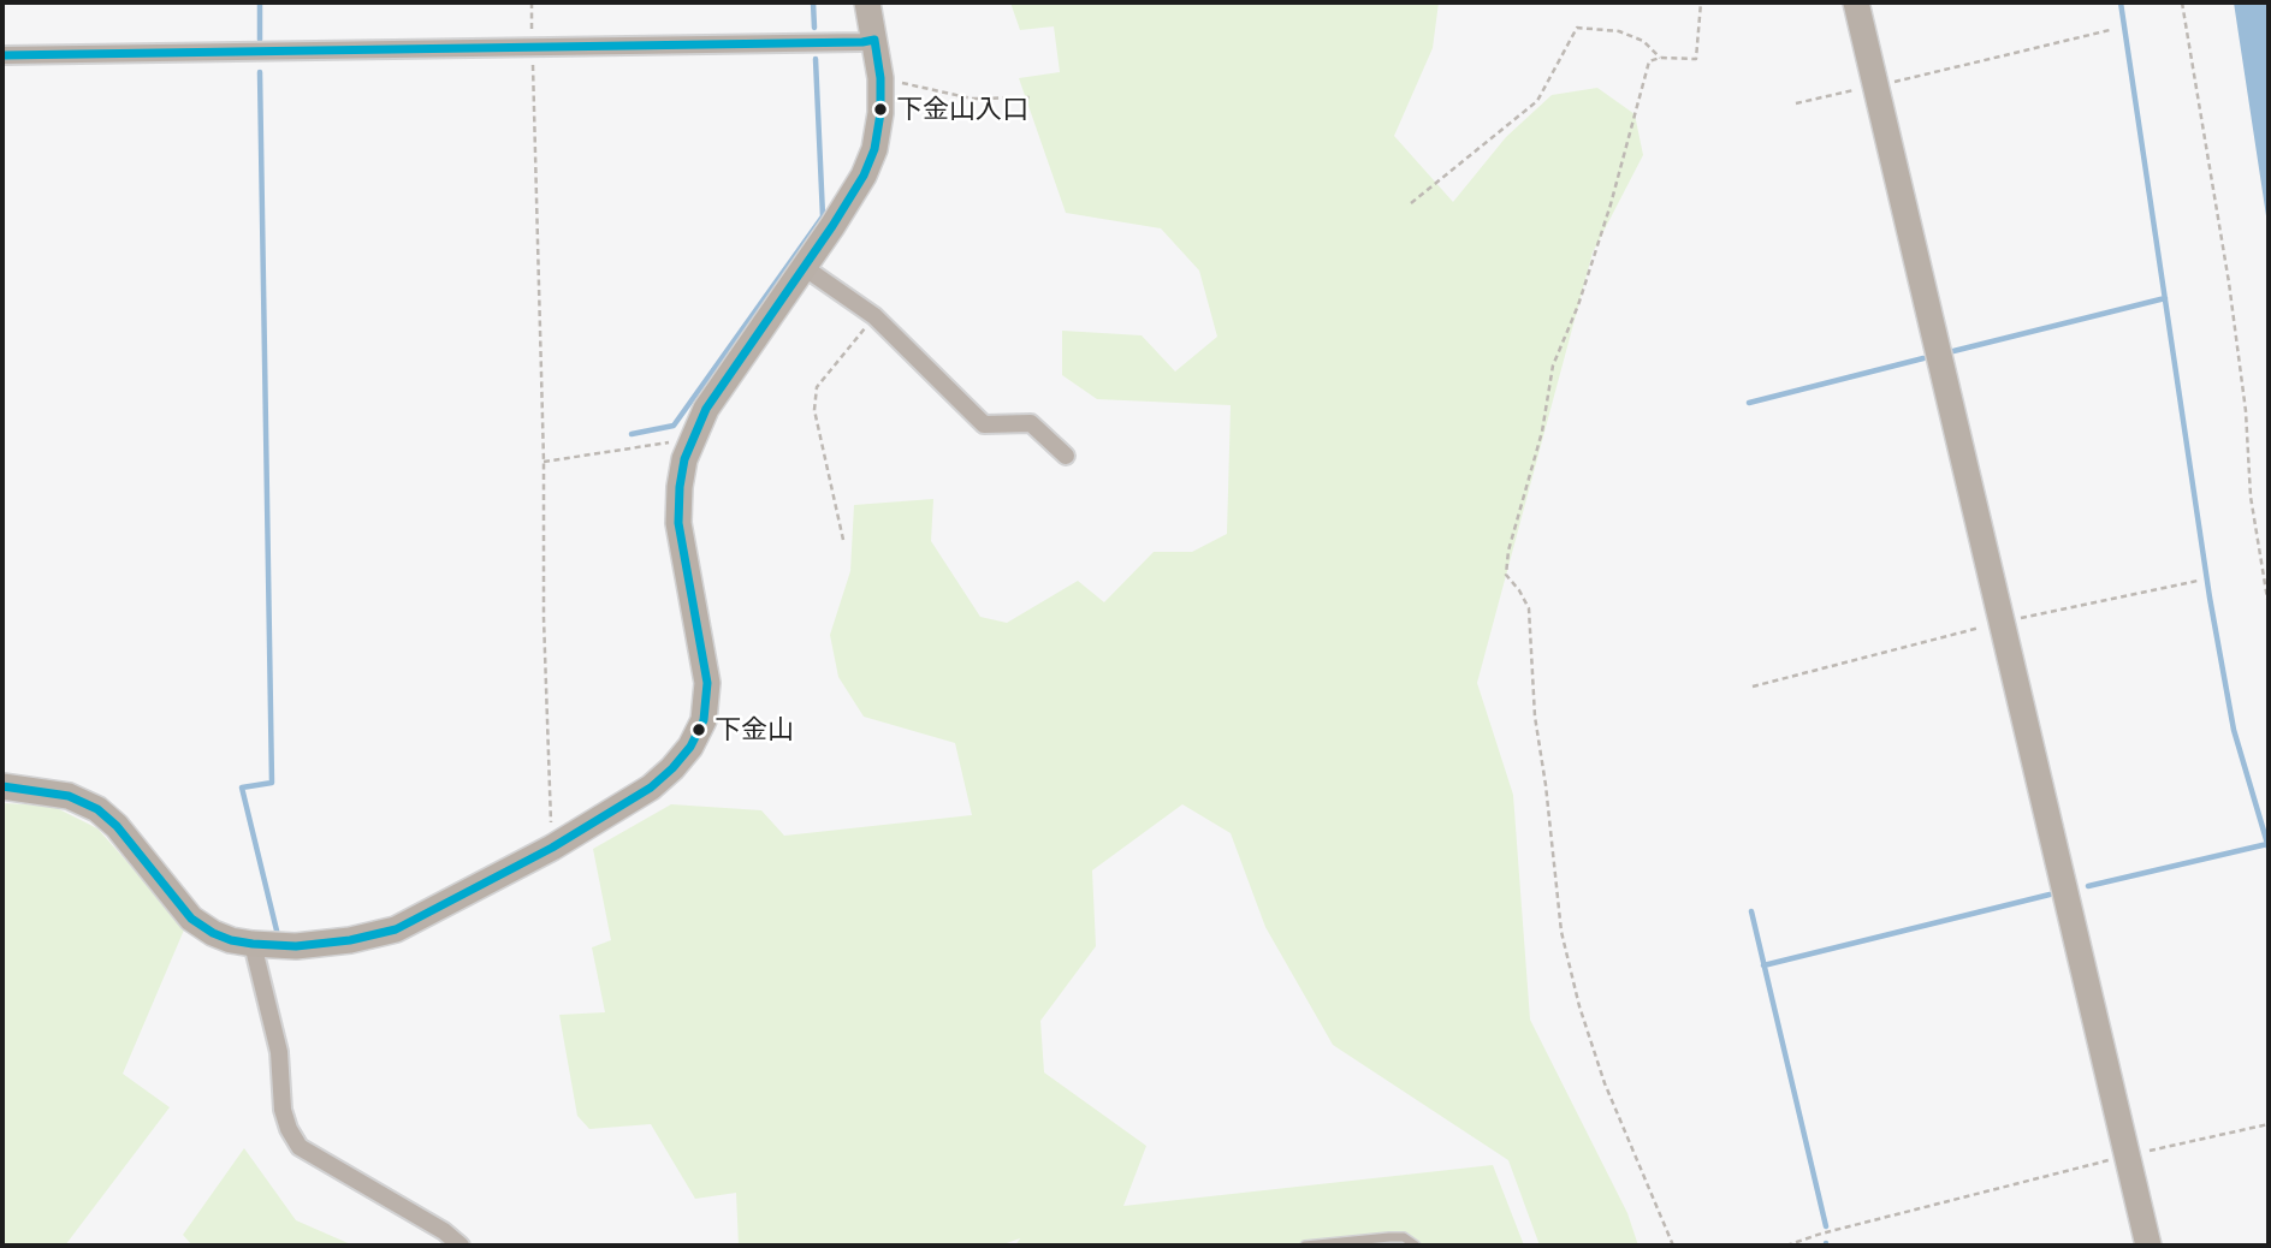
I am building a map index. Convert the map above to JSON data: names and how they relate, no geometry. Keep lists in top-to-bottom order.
{
  "places": ["下金山入口", "下金山"]
}
